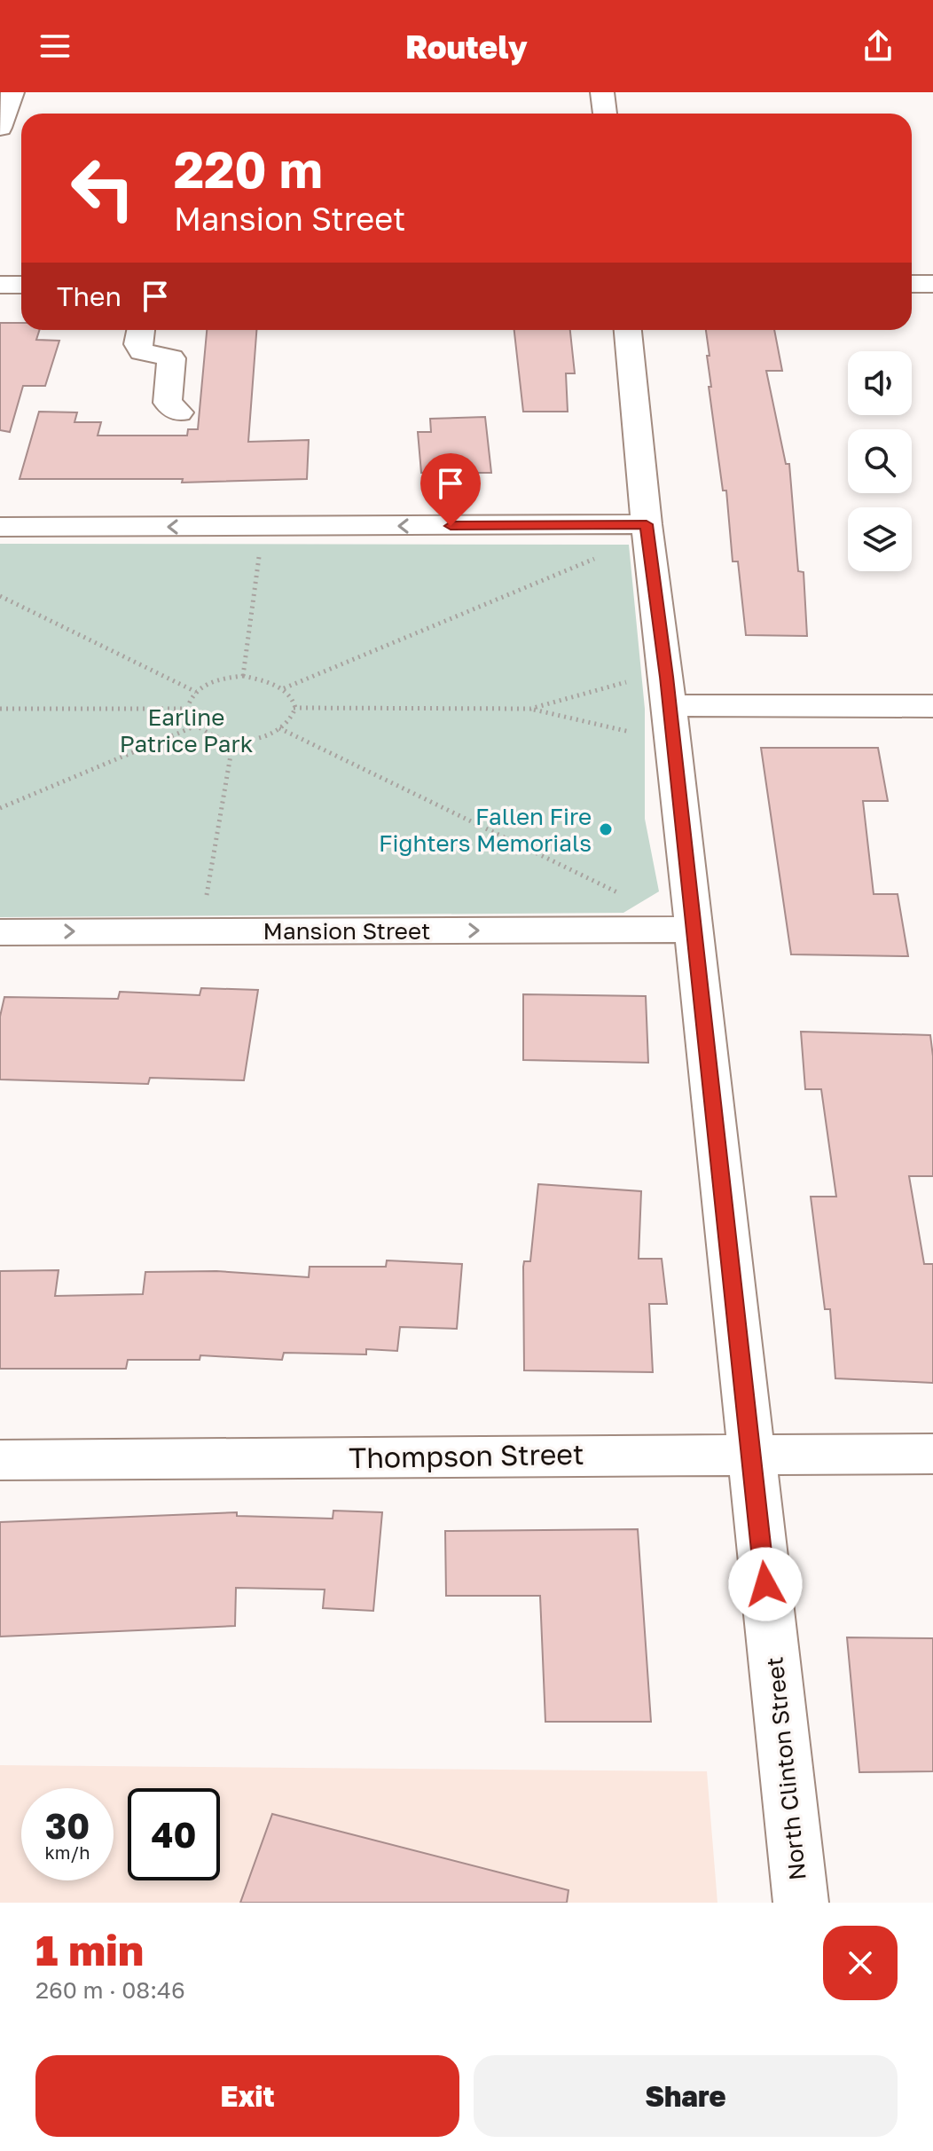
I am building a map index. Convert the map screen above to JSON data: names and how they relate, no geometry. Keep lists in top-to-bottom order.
{
  "streets": {
    "street": ["Mansion Street", "Thompson Street", "North Clinton Street"]
  },
  "crossings": [
    ["Mansion Street", "North Clinton Street"],
    ["Thompson Street", "North Clinton Street"]
  ],
  "one_way": ["Mansion Street"],
  "parks": ["Earline Patrice Park"],
  "places": ["Fallen Fire Fighters Memorials"],
  "page": {
    "header": "Routely",
    "turn": ["220 m", "Mansion Street"],
    "then": "Then",
    "speed": "30 km/h",
    "limit": "40",
    "heading": ["1 min", "260 m · 08:46"],
    "buttons": ["Exit", "Share"]
  }
}
